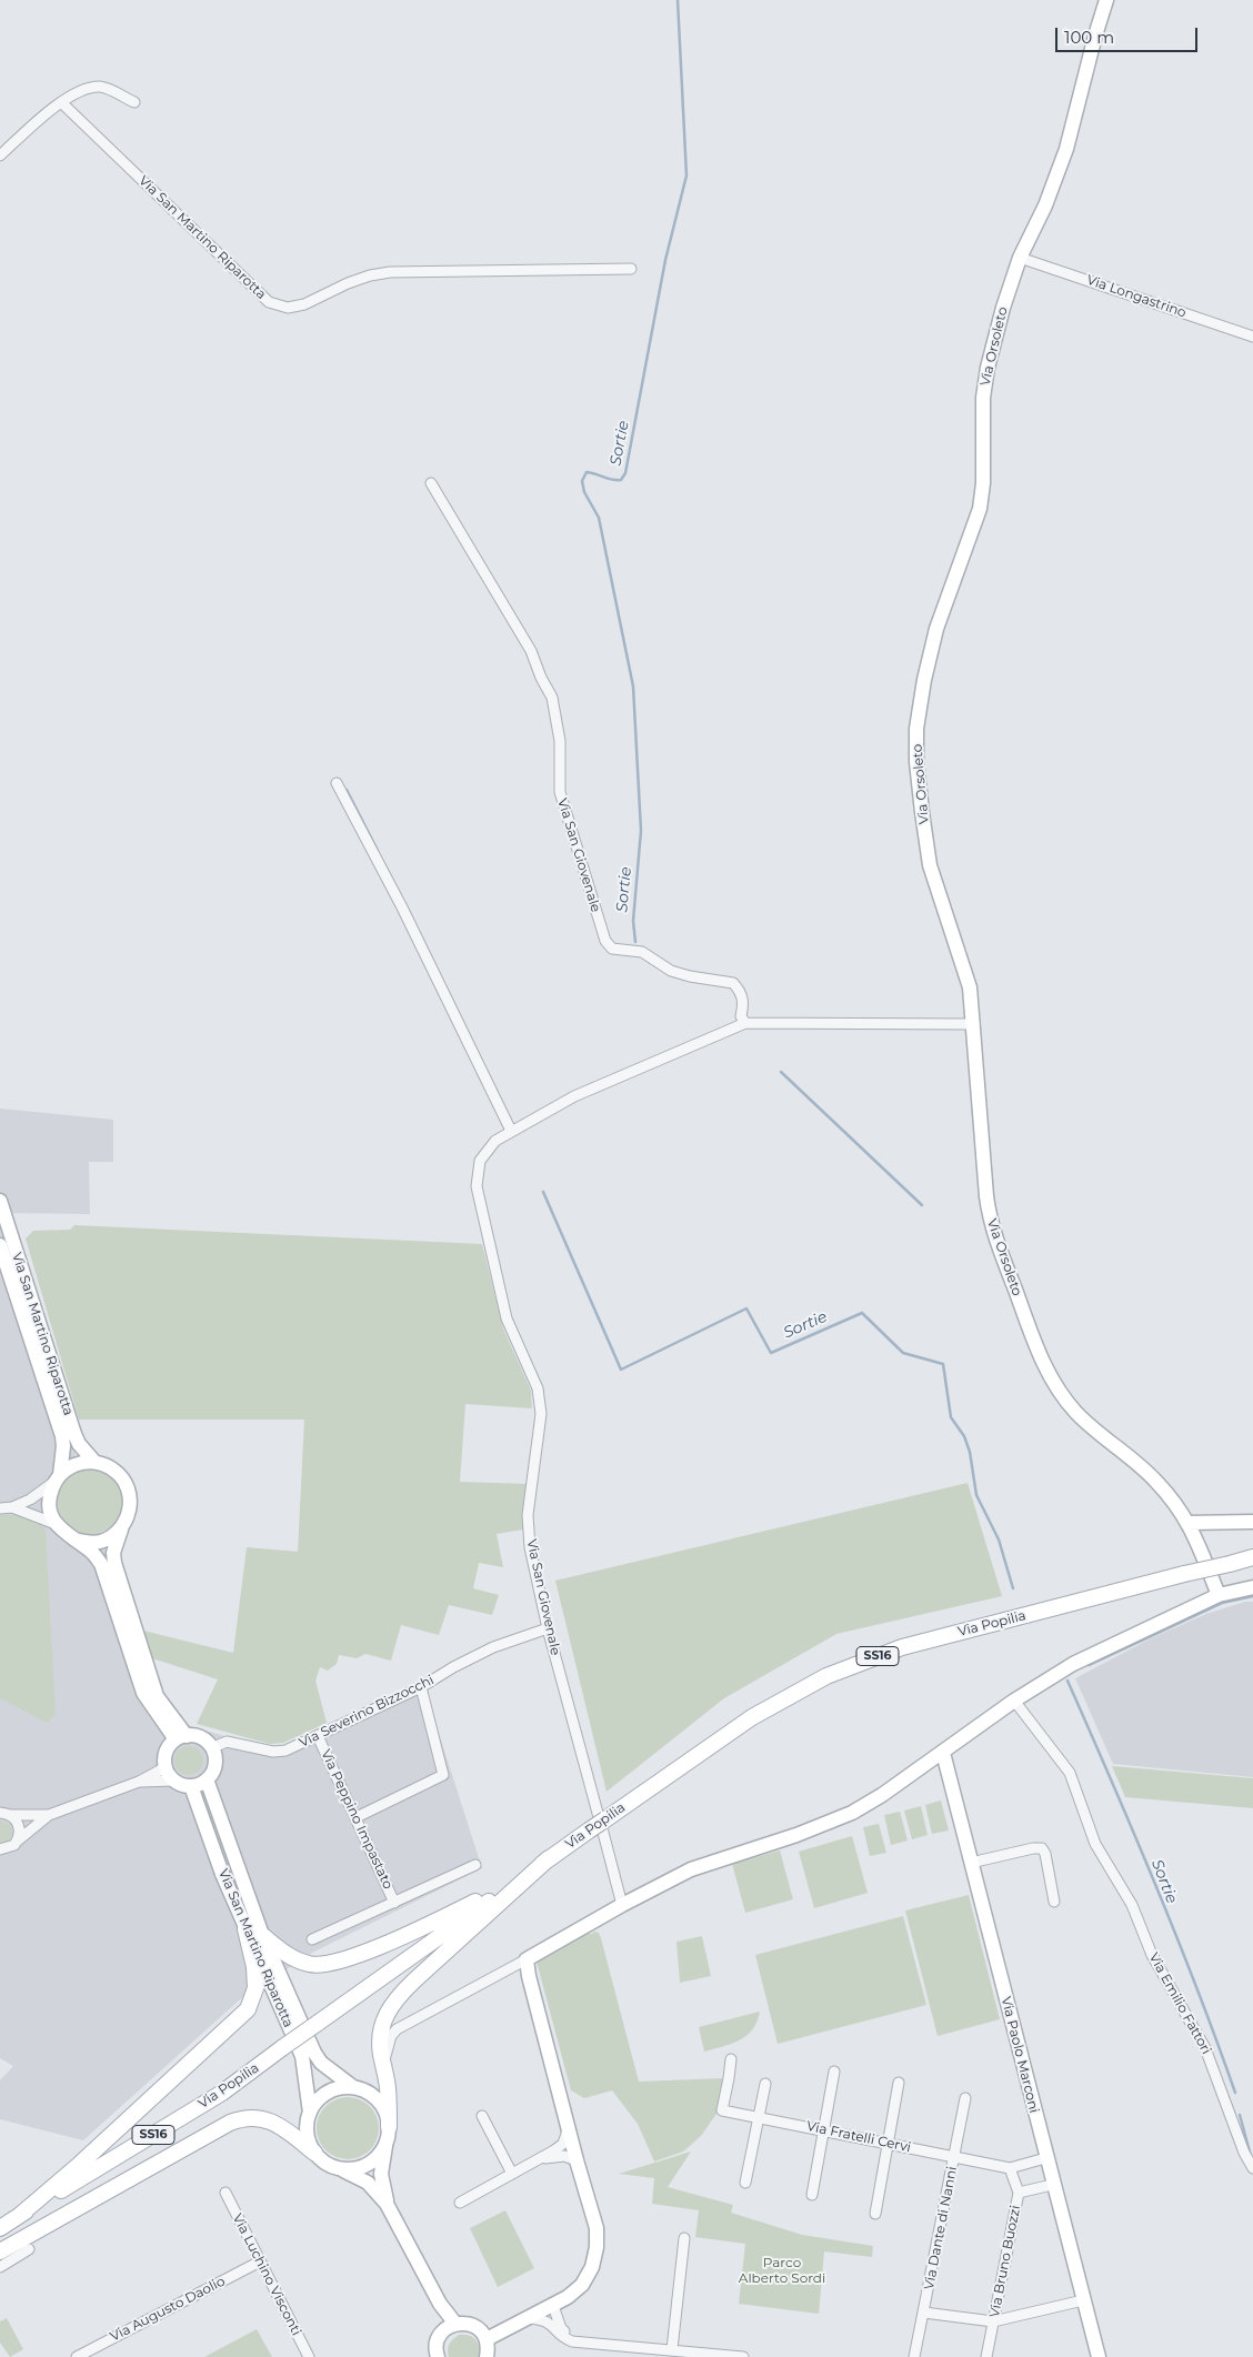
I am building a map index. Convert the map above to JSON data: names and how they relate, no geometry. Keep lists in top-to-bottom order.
{
  "streets": {
    "main road": ["Via Popilia", "SS16"],
    "street": [
      "Via San Martino Riparotta",
      "Via Longastrino",
      "Via Orsoleto",
      "Via San Giovenale",
      "Via Severino Bizzocchi",
      "Via Peppino Impastato",
      "Via Emilio Fattori",
      "Via Paolo Marconi",
      "Via Fratelli Cervi",
      "Via Dante di Nanni",
      "Via Bruno Buozzi",
      "Via Luchino Visconti",
      "Via Augusto Daolio"
    ]
  },
  "crossings": [
    ["Via San Martino Riparotta", "Via Severino Bizzocchi"],
    ["Via Longastrino", "Via Orsoleto"],
    ["Via Orsoleto", "Via San Giovenale"],
    ["Via San Giovenale", "Via Popilia"],
    ["Via San Giovenale", "Via Severino Bizzocchi"],
    ["Via Severino Bizzocchi", "Via Peppino Impastato"],
    ["Via Paolo Marconi", "Via Fratelli Cervi"],
    ["Via Fratelli Cervi", "Via Dante di Nanni"],
    ["Via Fratelli Cervi", "Via Bruno Buozzi"],
    ["Via Luchino Visconti", "Via Augusto Daolio"]
  ],
  "water": ["Sortie"],
  "parks": ["Parco Alberto Sordi"],
  "scale_bar": "100 m"
}
